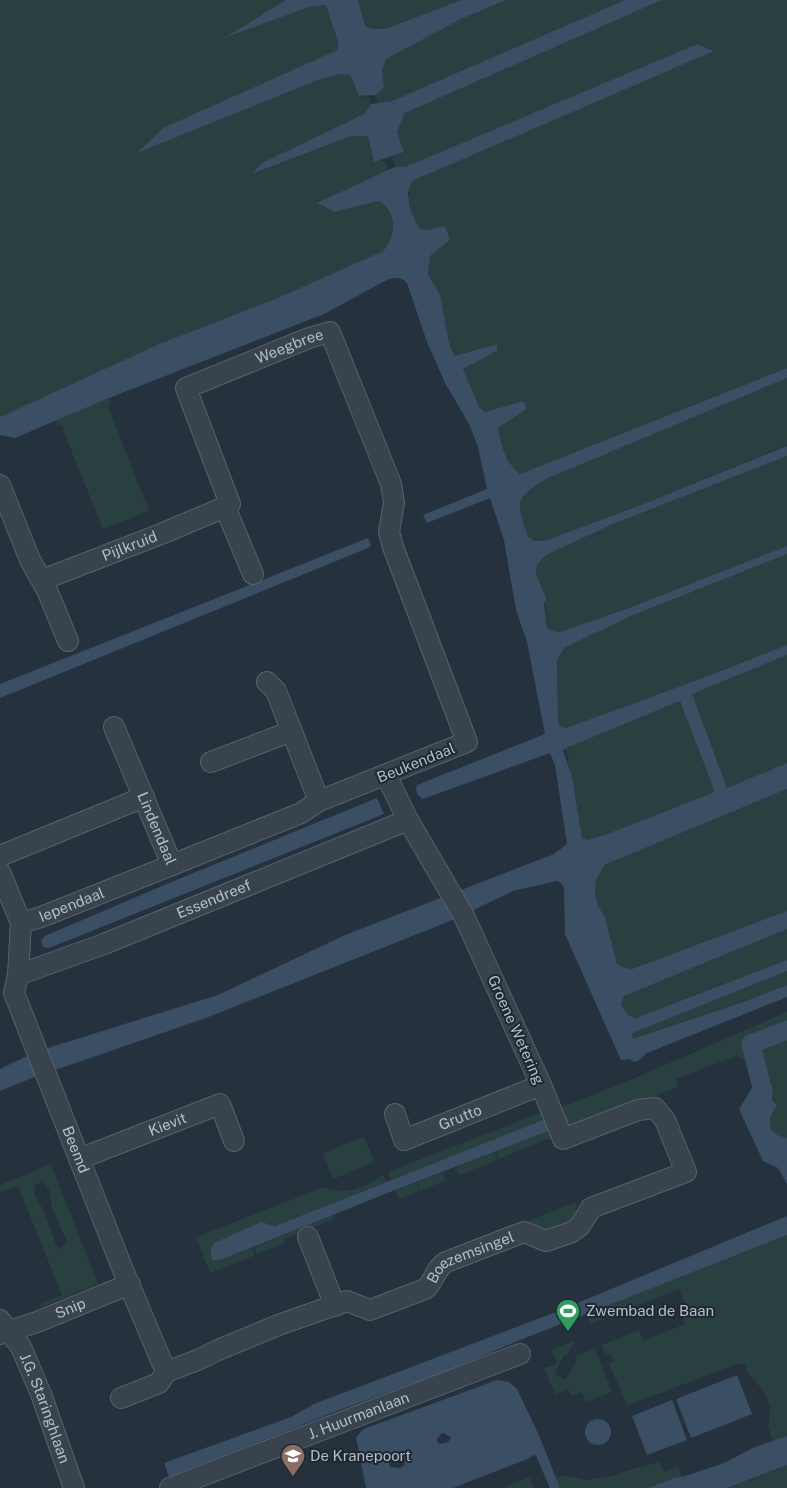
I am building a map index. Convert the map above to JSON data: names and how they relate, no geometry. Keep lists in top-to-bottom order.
{
  "streets": {
    "street": [
      "Weegbree",
      "Pijlkruid",
      "Beukendaal",
      "Lindendaal",
      "Essendreef",
      "Iependaal",
      "Groene Wetering",
      "Grutto",
      "Kievit",
      "Beemd",
      "Boezemsingel",
      "Snip",
      "J.G. Staringhlaan",
      "J. Huurmanlaan"
    ]
  },
  "crossings": [
    ["Weegbree", "Pijlkruid"],
    ["Weegbree", "Beukendaal"],
    ["Beukendaal", "Lindendaal"],
    ["Beukendaal", "Groene Wetering"],
    ["Lindendaal", "Iependaal"],
    ["Essendreef", "Groene Wetering"],
    ["Essendreef", "Beemd"],
    ["Iependaal", "Beemd"],
    ["Groene Wetering", "Grutto"],
    ["Groene Wetering", "Boezemsingel"],
    ["Kievit", "Beemd"],
    ["Beemd", "Boezemsingel"],
    ["Beemd", "Snip"],
    ["Snip", "J.G. Staringhlaan"]
  ],
  "places": {
    "sports": ["Zwembad de Baan"],
    "school or university": ["De Kranepoort"]
  }
}
